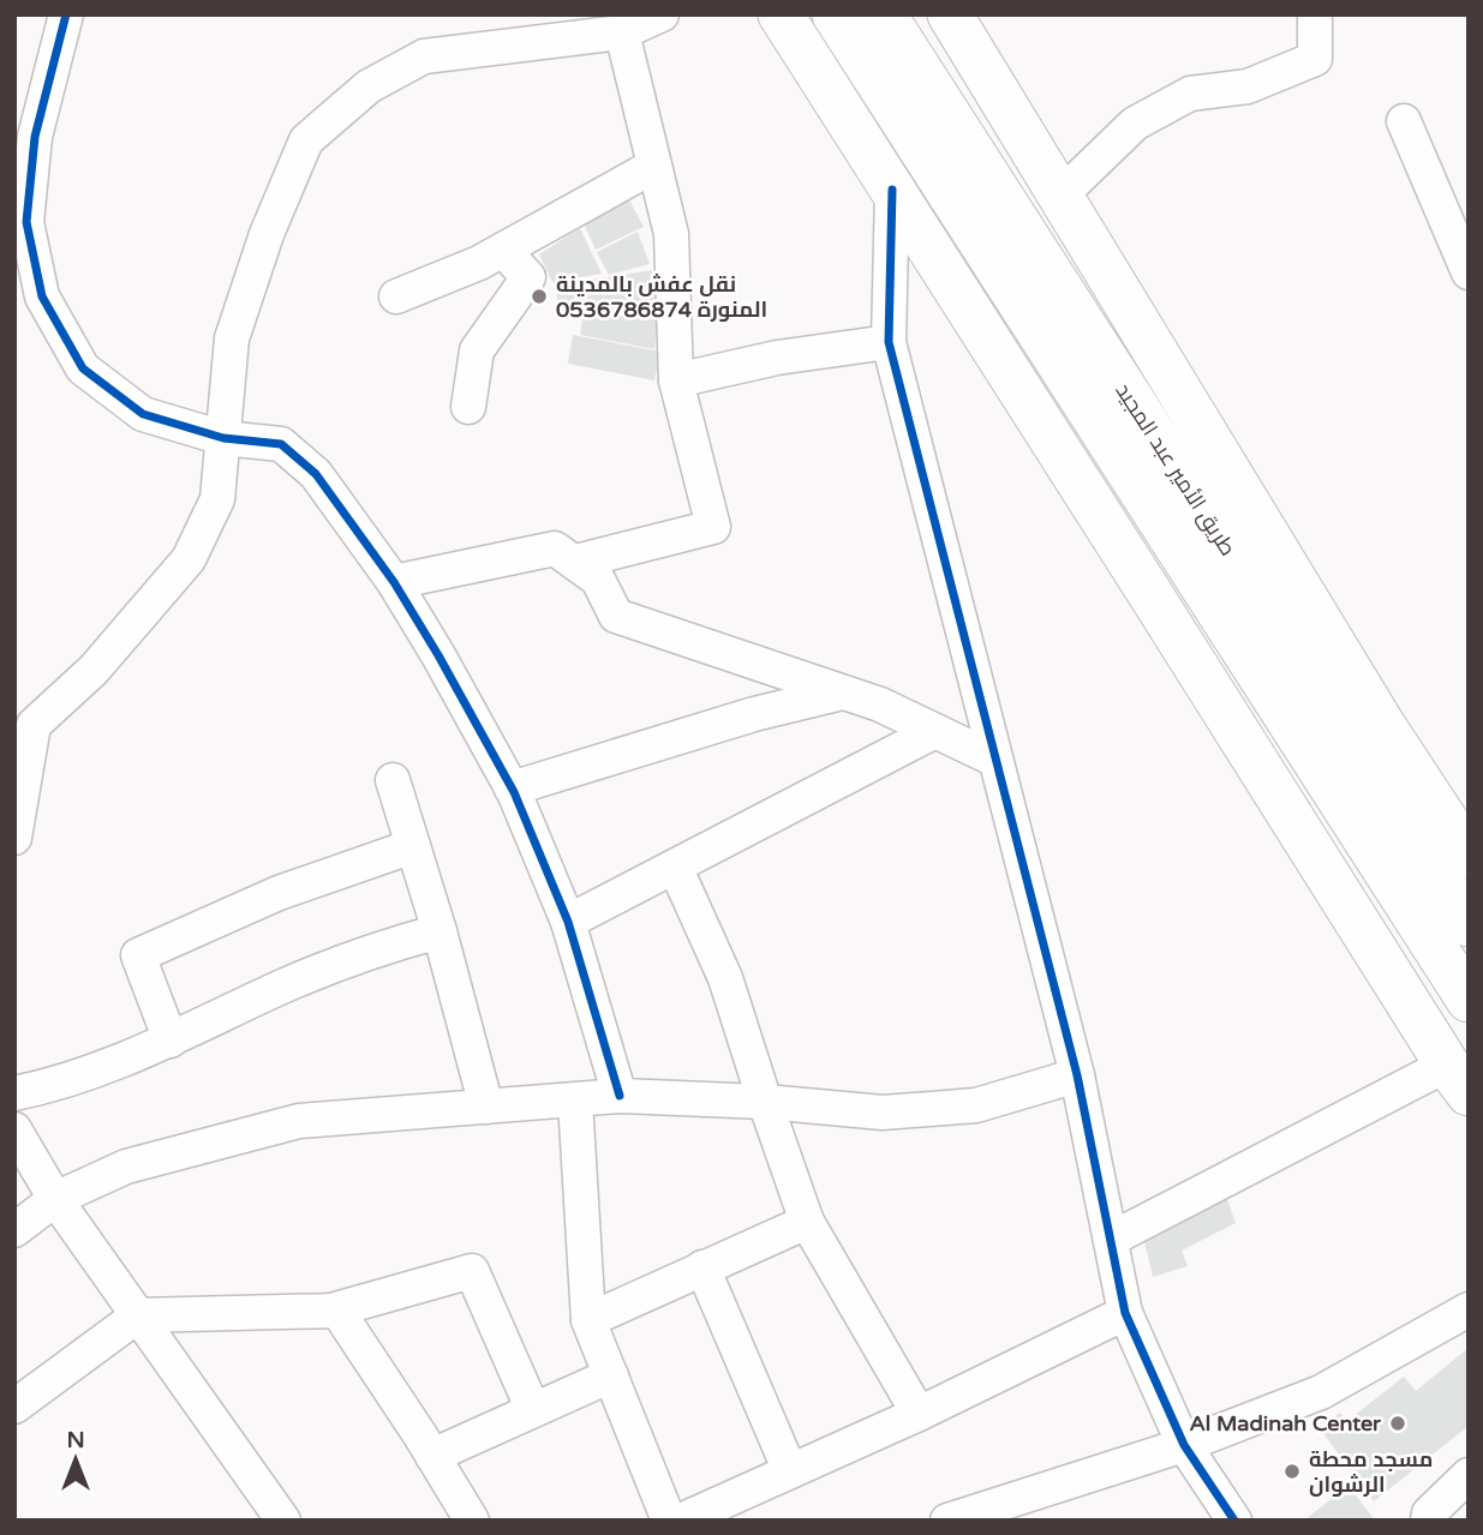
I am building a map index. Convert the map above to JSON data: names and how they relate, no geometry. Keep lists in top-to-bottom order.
{
  "streets": {
    "main road": ["طريق الأمير عبد المجيد"]
  },
  "places": ["نقل عفش بالمدينة المنورة 0536786874", "Al Madinah Center", "مسجد محطة الرشوان"],
  "north": "top"
}
